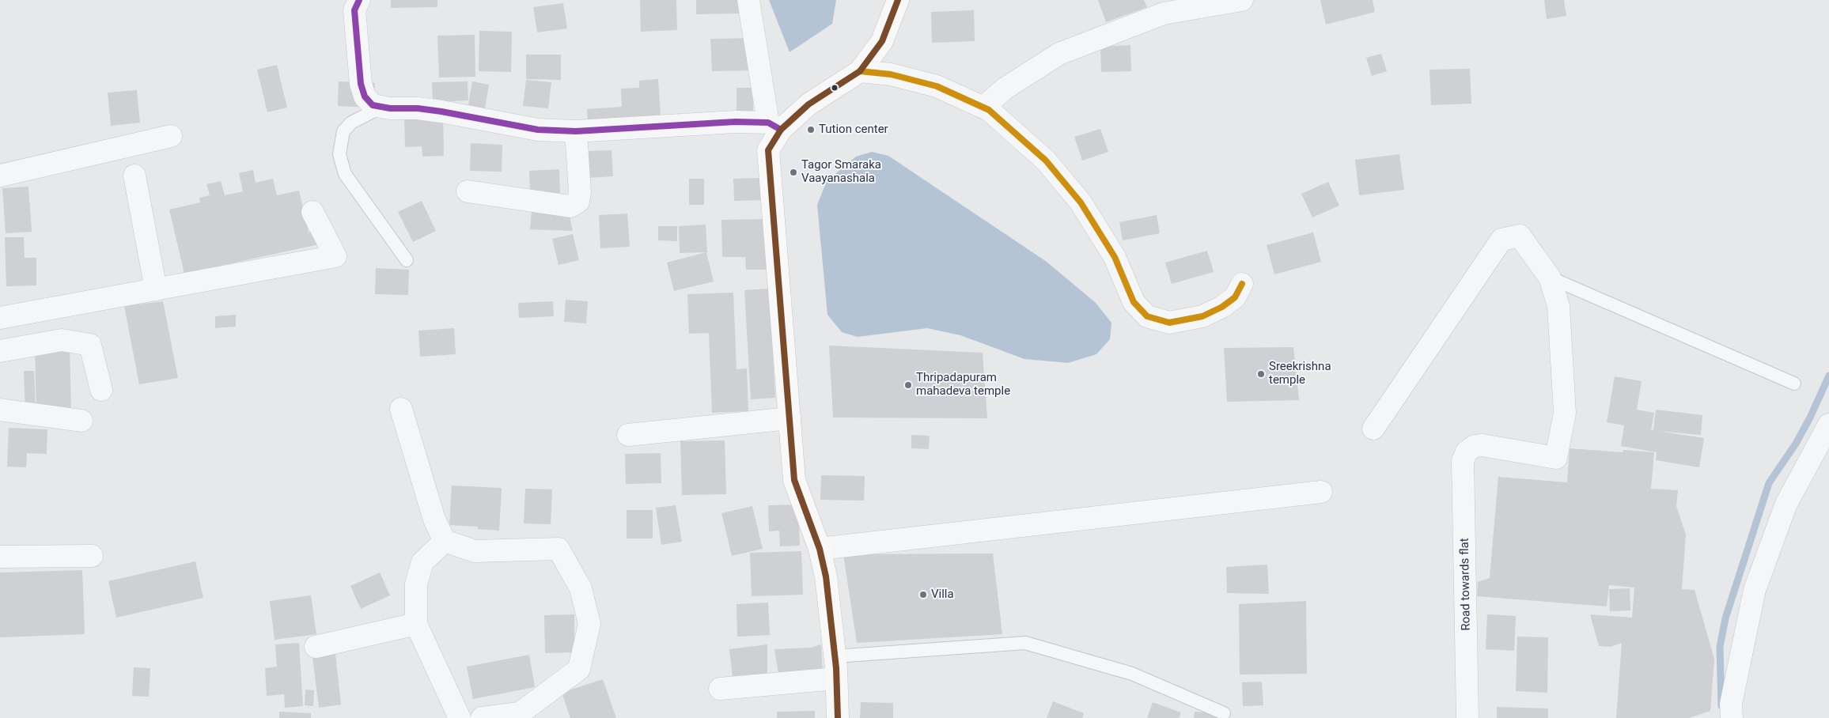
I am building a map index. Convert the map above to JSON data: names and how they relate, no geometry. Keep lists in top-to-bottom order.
{
  "streets": {
    "street": ["Road towards flat"]
  },
  "places": [
    "Tution center",
    "Tagor Smaraka Vaayanashala",
    "Sreekrishna temple",
    "Thripadapuram mahadeva temple",
    "Villa"
  ]
}
